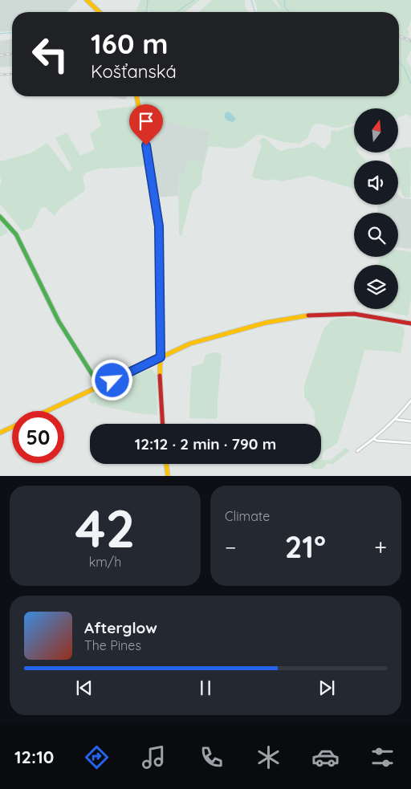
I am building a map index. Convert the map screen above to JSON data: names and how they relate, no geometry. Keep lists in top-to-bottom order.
{
  "north": "top",
  "page": {
    "turn": ["160 m", "Košťanská"],
    "limit": "50",
    "trip": "12:12 · 2 min · 790 m",
    "tile": [
      ["42", "km/h"],
      "Climate"
    ],
    "heat": ["−", "21°", "+"],
    "song": ["Afterglow", "The Pines"],
    "tabs": "12:10"
  }
}
